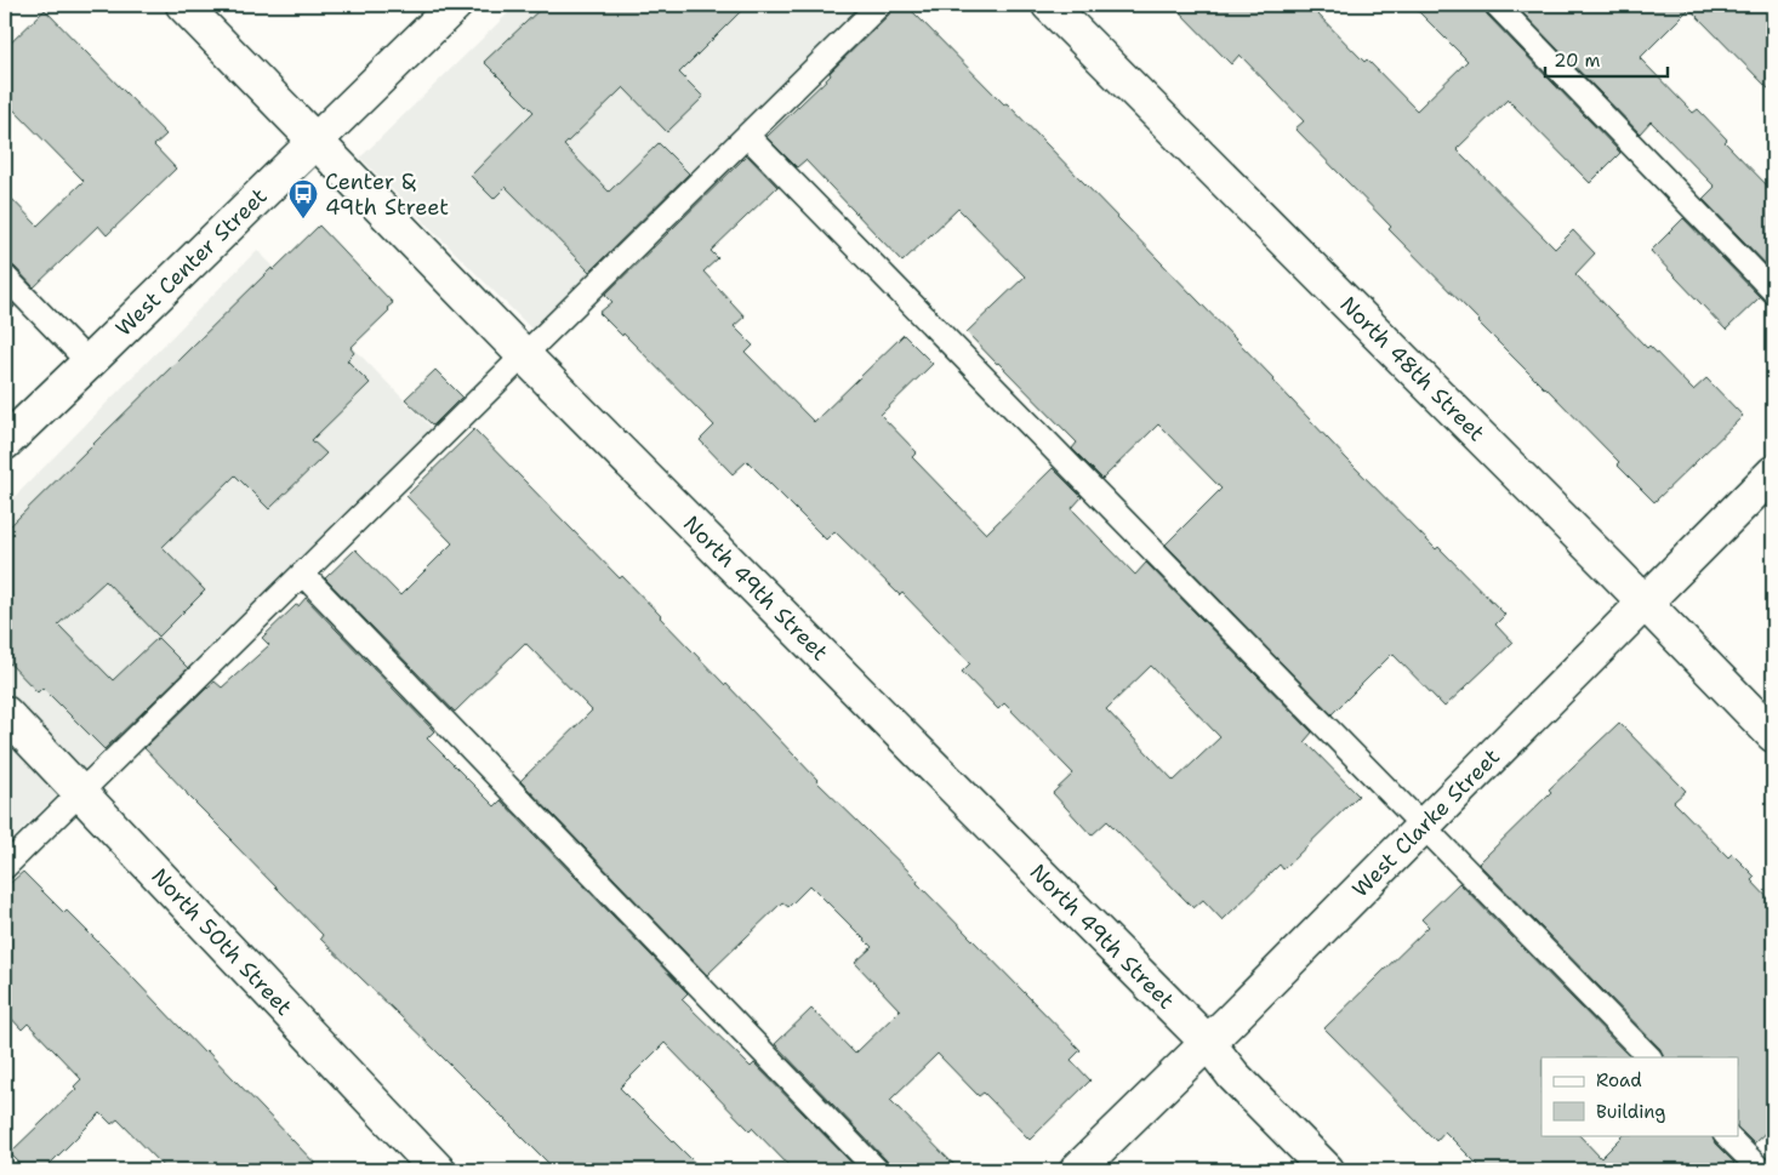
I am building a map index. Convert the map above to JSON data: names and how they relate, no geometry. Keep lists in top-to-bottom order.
{
  "streets": {
    "street": [
      "West Center Street",
      "North 48th Street",
      "North 49th Street",
      "West Clarke Street",
      "North 50th Street"
    ]
  },
  "crossings": [
    ["West Center Street", "North 49th Street"],
    ["North 48th Street", "West Clarke Street"],
    ["North 49th Street", "West Clarke Street"]
  ],
  "places": {
    "bus stop": ["Center & 49th Street"]
  },
  "legend": ["Road", "Building"],
  "scale_bar": "20 m"
}
